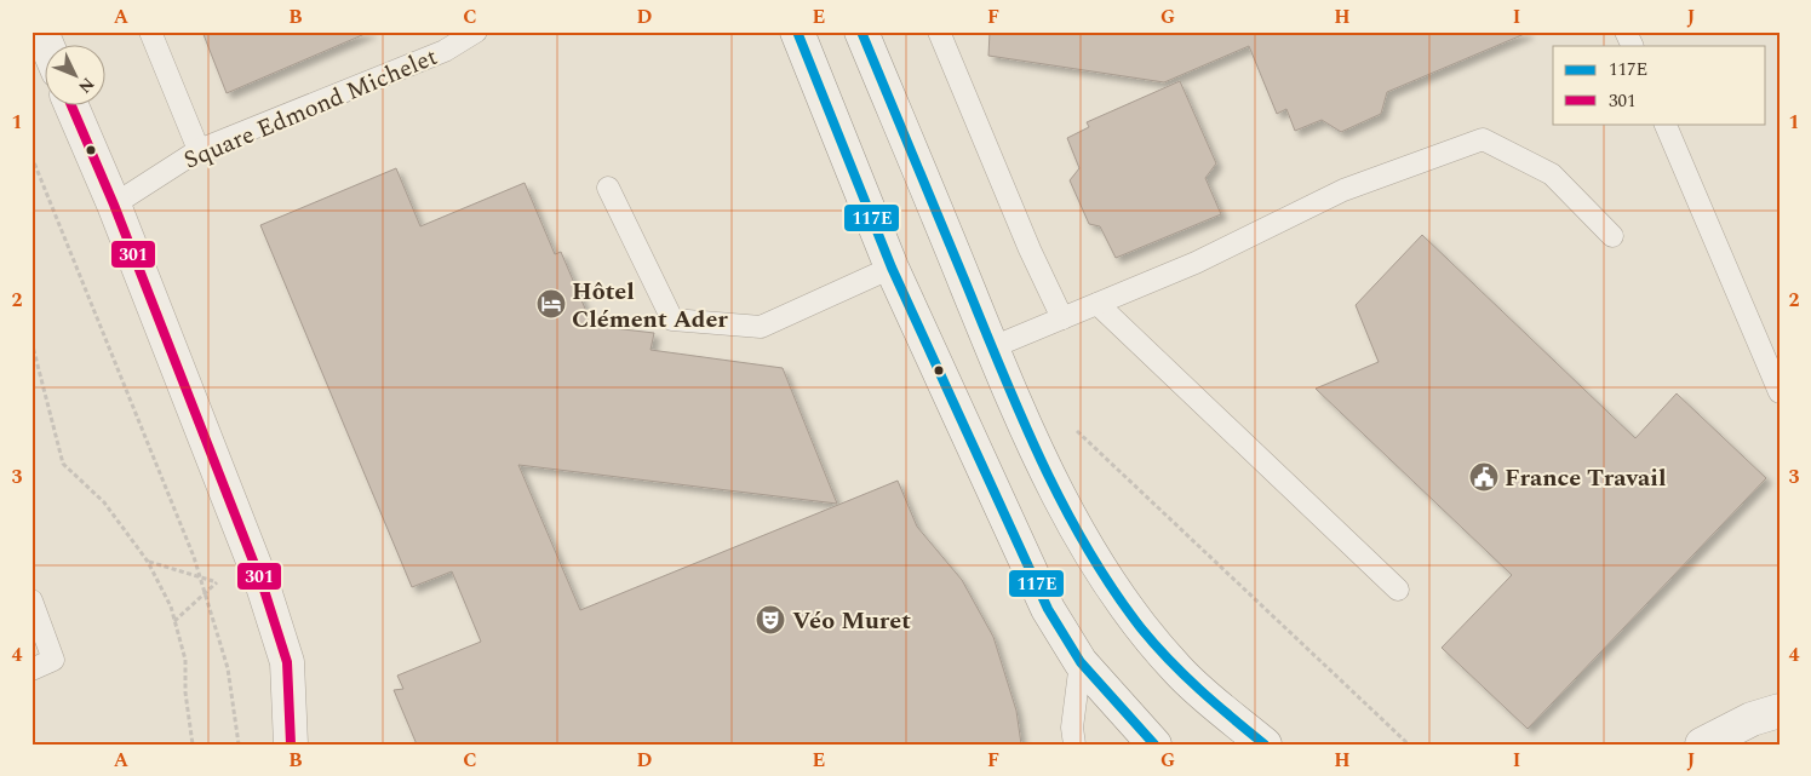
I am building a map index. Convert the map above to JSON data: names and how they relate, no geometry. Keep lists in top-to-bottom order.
{
  "streets": {
    "lane": ["Square Edmond Michelet"]
  },
  "places": {
    "hotel": ["Hôtel Clément Ader"],
    "public building": ["France Travail"],
    "theatre": ["Véo Muret"]
  },
  "lines": ["transit line 117E", "transit line 301"],
  "legend": ["117E", "301"],
  "north": "bottom right",
  "grid": {
    "columns": [
      "A",
      "B",
      "C",
      "D",
      "E",
      "F",
      "G",
      "H",
      "I",
      "J"
    ],
    "rows": [
      "1",
      "2",
      "3",
      "4"
    ]
  }
}
